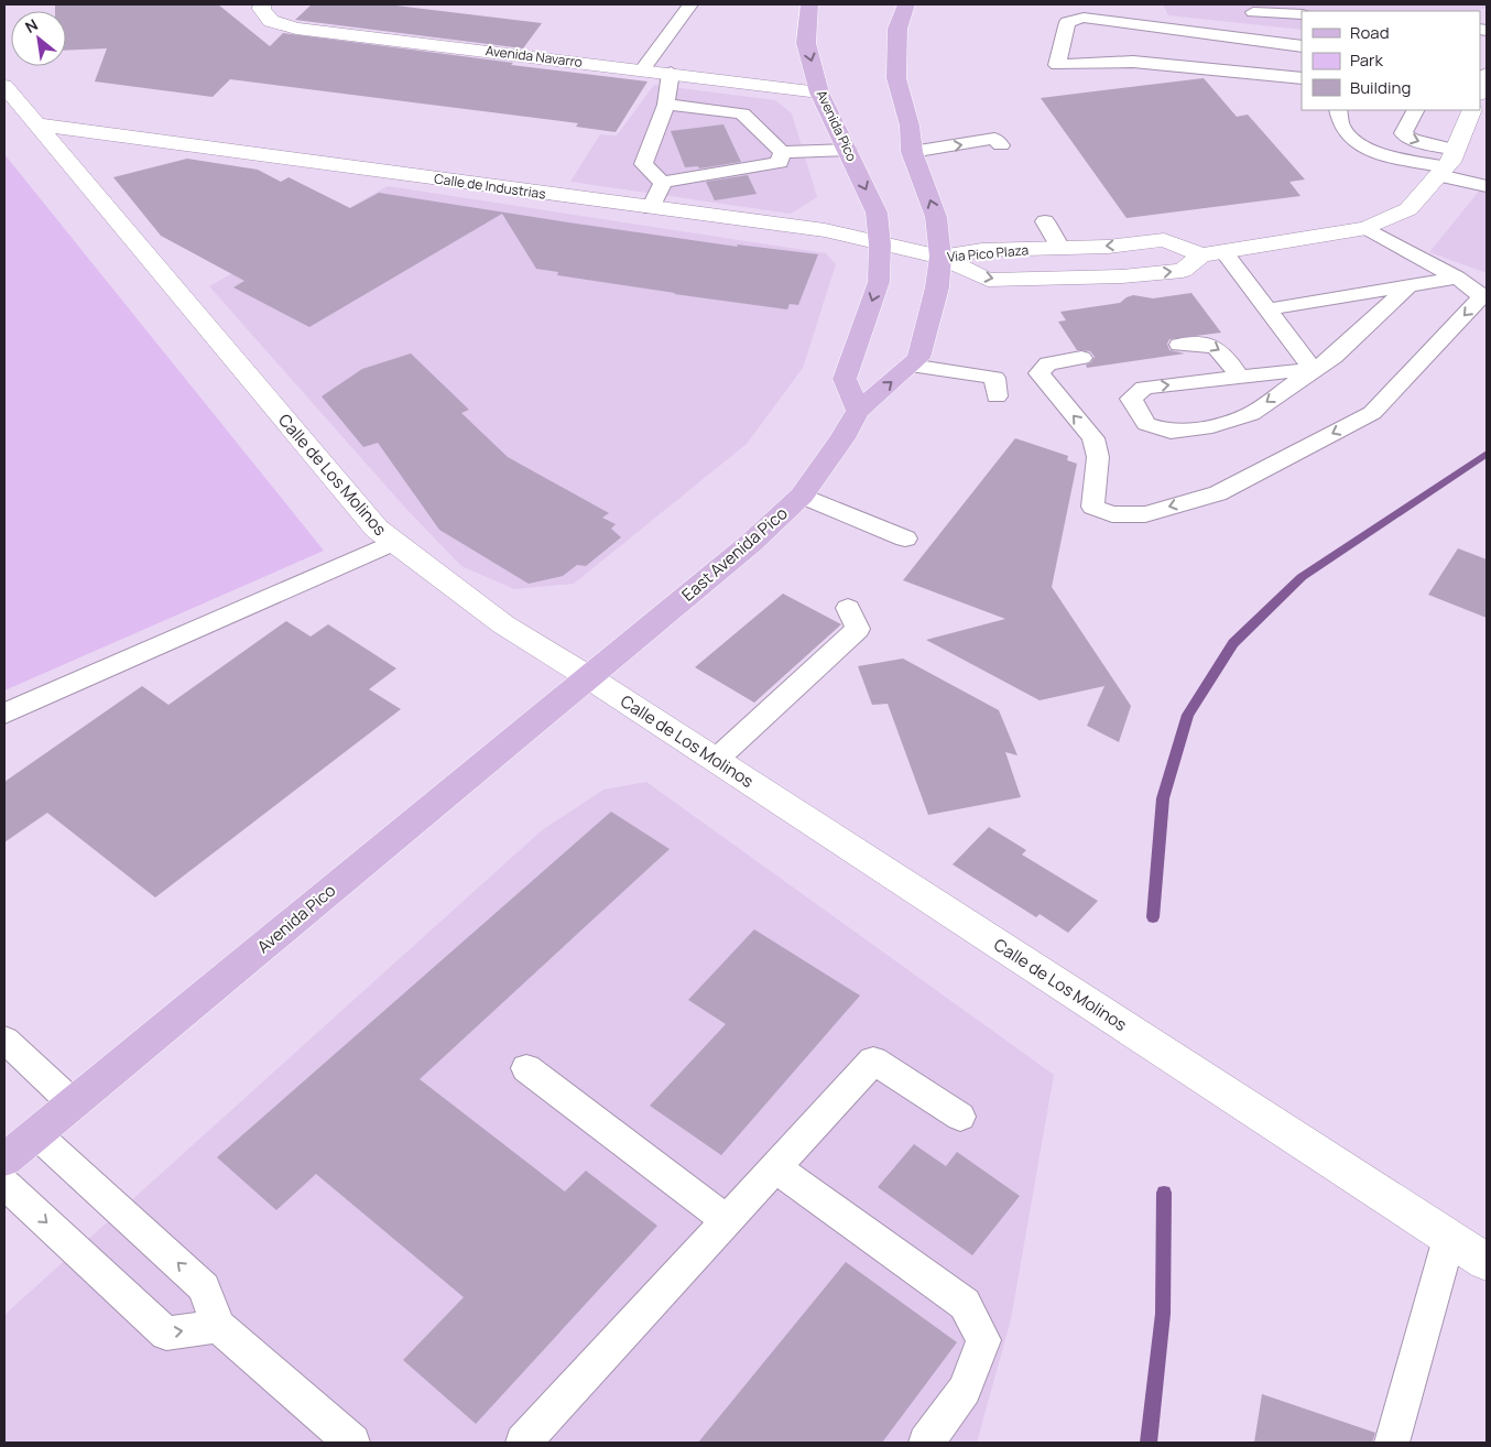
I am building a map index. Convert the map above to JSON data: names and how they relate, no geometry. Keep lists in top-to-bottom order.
{
  "streets": {
    "main road": ["Avenida Pico", "East Avenida Pico"],
    "street": [
      "Avenida Navarro",
      "Calle de Industrias",
      "Via Pico Plaza",
      "Calle de Los Molinos"
    ]
  },
  "crossings": [
    ["Avenida Navarro", "Avenida Pico"],
    ["Avenida Pico", "Calle de Industrias"],
    ["Avenida Pico", "Calle de Los Molinos"],
    ["Avenida Pico", "East Avenida Pico"],
    ["Calle de Industrias", "Via Pico Plaza"],
    ["Calle de Industrias", "Calle de Los Molinos"],
    ["Calle de Industrias", "East Avenida Pico"],
    ["Via Pico Plaza", "East Avenida Pico"],
    ["Calle de Los Molinos", "East Avenida Pico"]
  ],
  "legend": ["Road", "Park", "Building"],
  "north": "top left"
}
